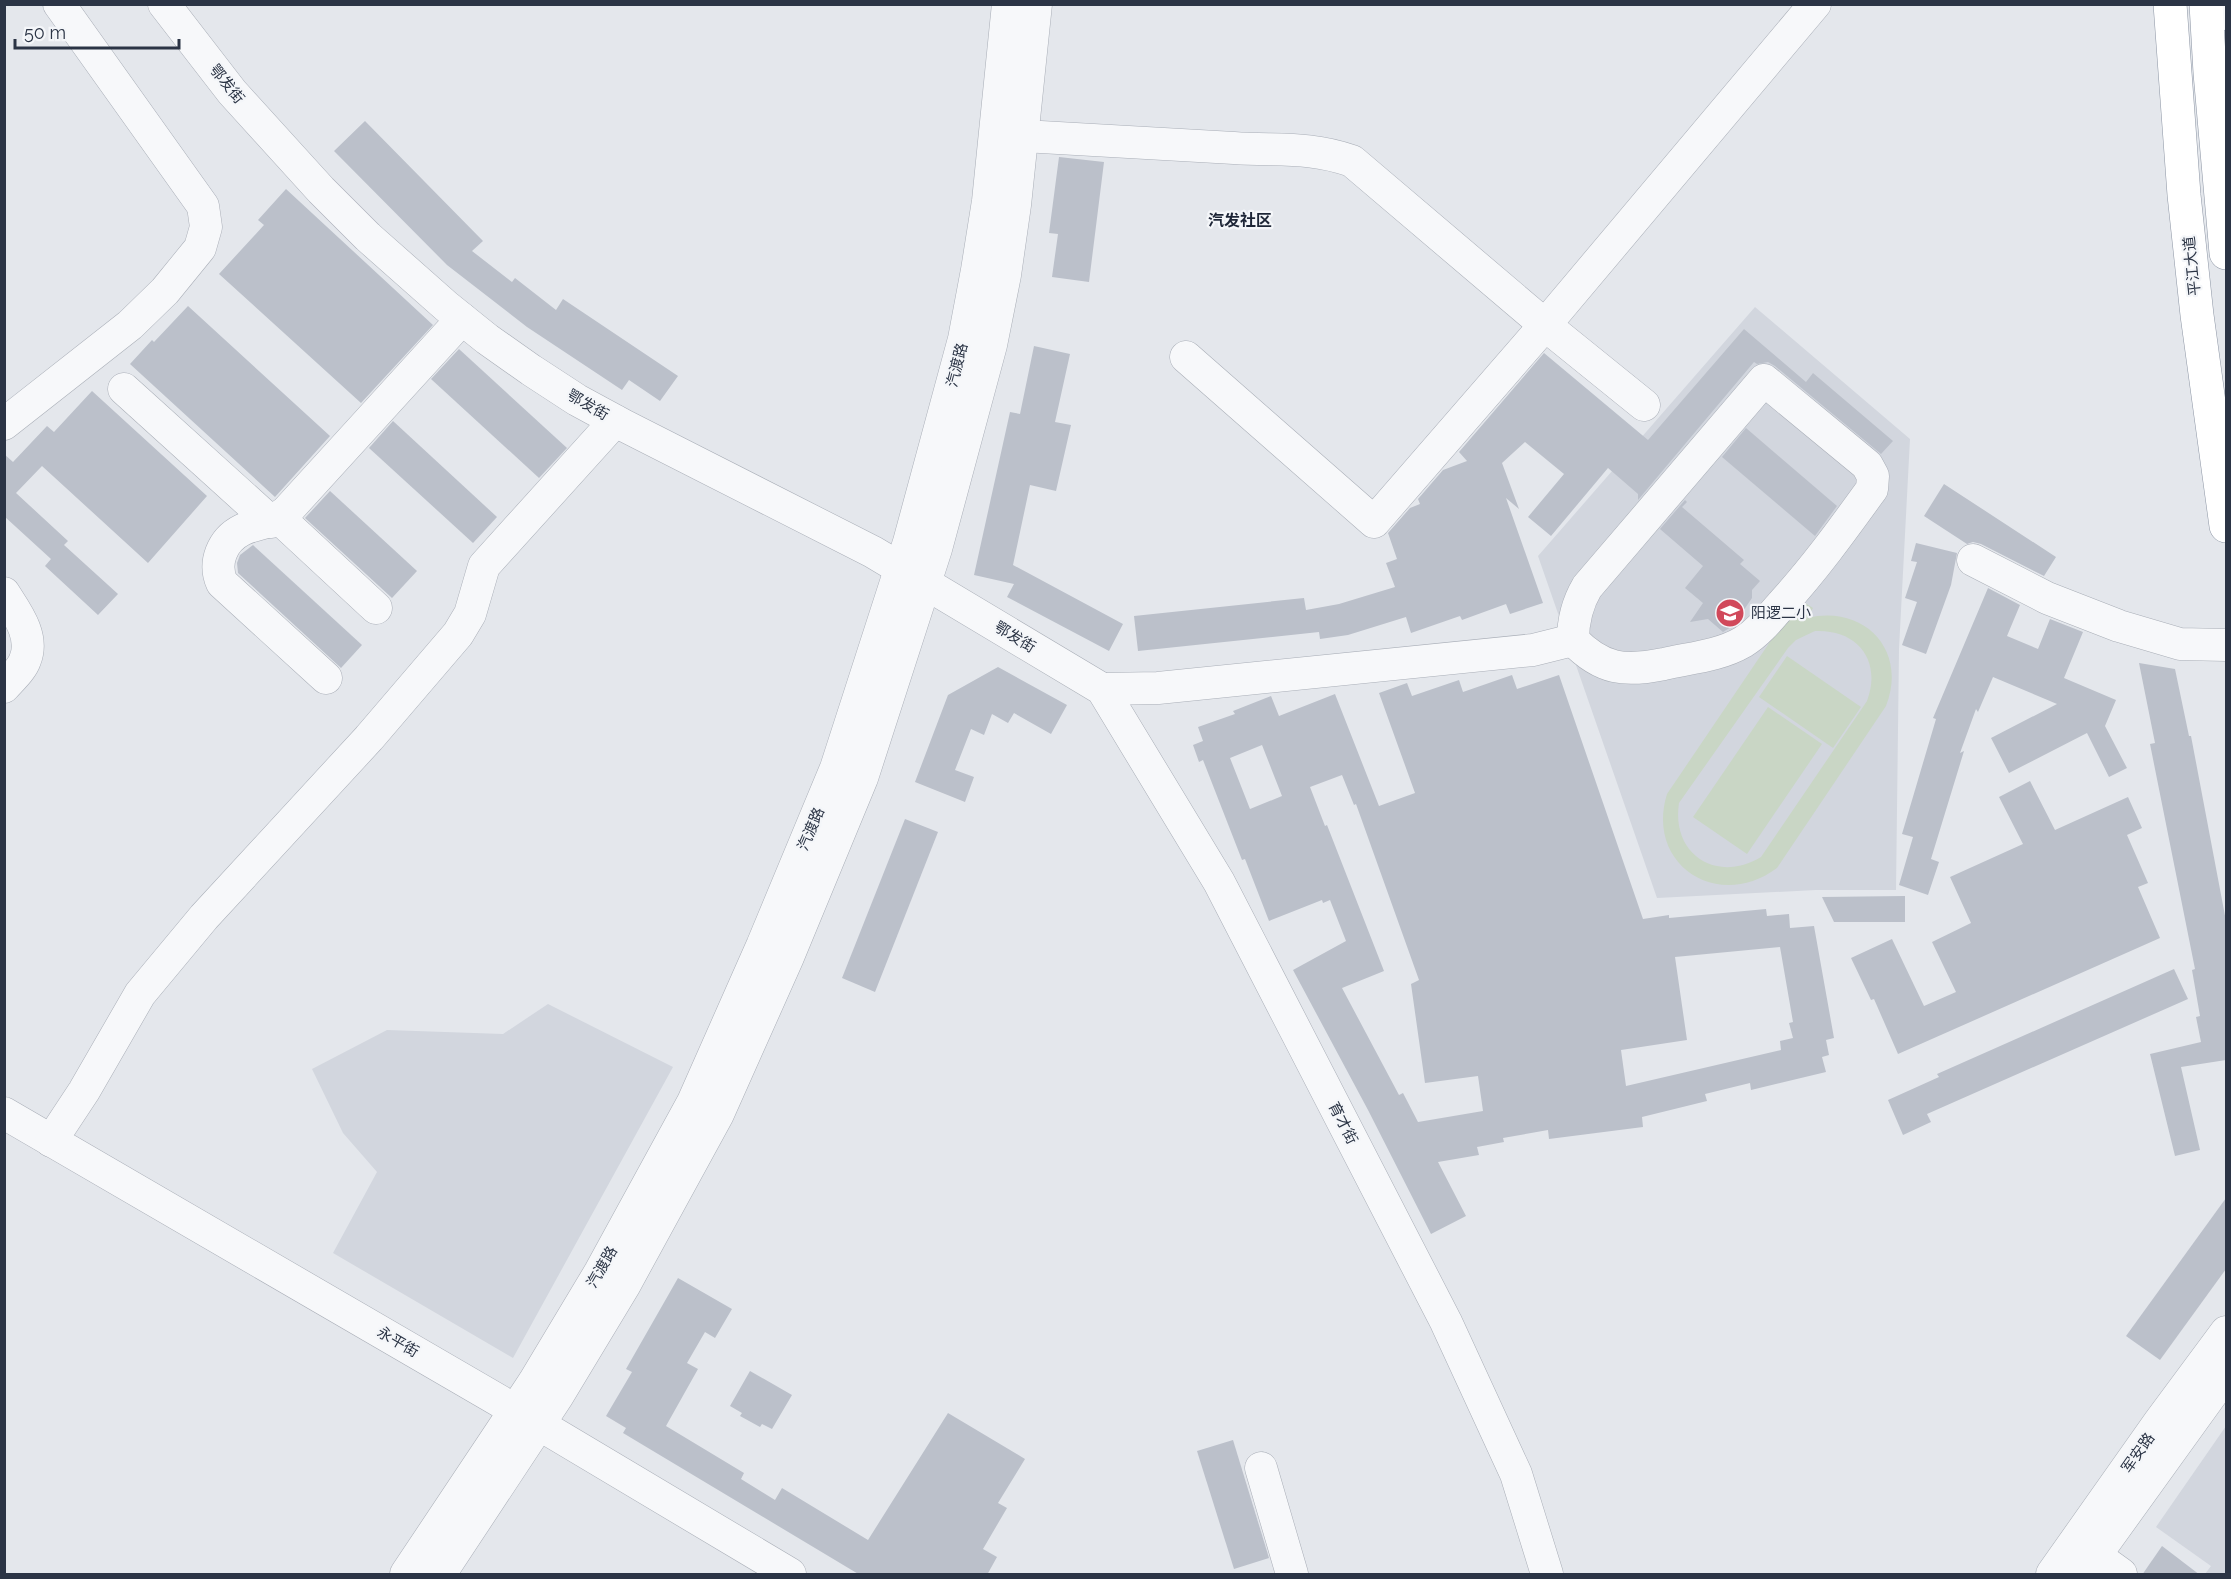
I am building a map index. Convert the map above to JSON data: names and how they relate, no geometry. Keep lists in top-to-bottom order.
{
  "streets": {
    "highway": ["平江大道"],
    "street": [
      "鄂发街",
      "汽渡路",
      "育才街",
      "永平街",
      "军安路"
    ]
  },
  "crossings": [
    ["鄂发街", "汽渡路"],
    ["鄂发街", "育才街"],
    ["汽渡路", "永平街"]
  ],
  "districts": ["汽发社区"],
  "places": {
    "school or university": ["阳逻二小"]
  },
  "scale_bar": "50 m"
}
